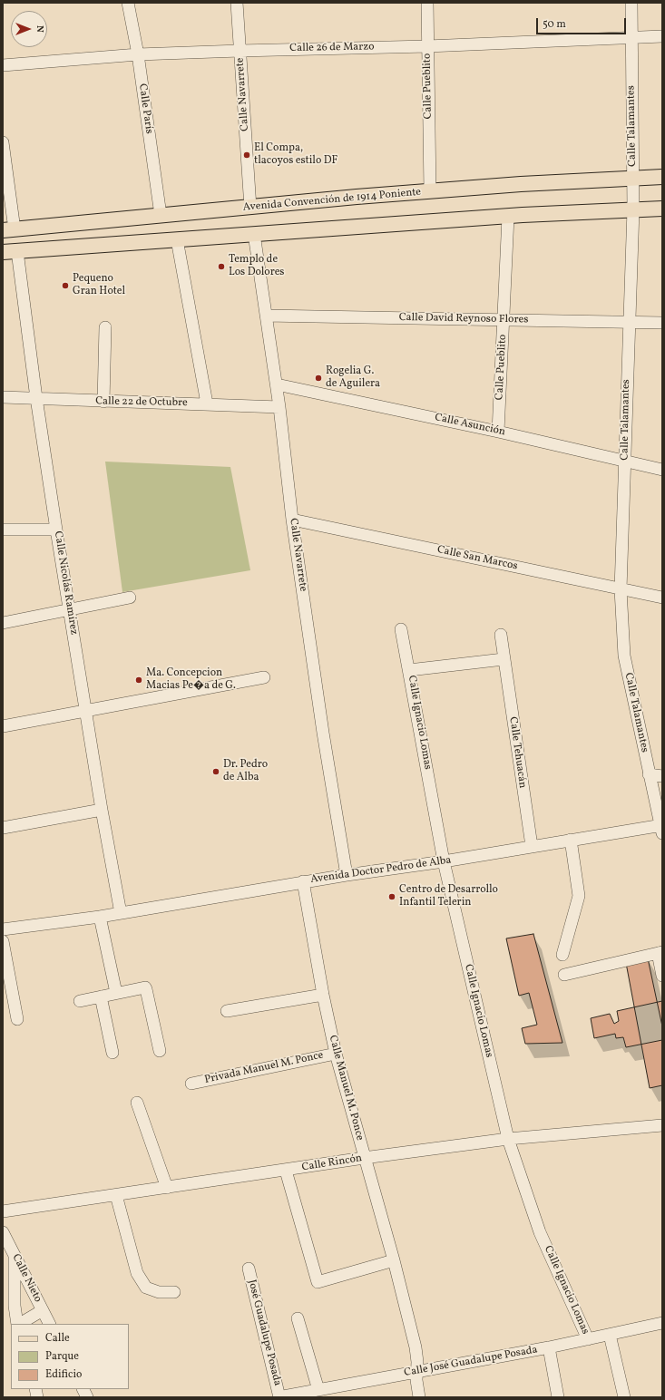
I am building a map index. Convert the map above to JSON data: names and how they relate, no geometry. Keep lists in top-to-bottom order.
{
  "streets": {
    "main road": ["Avenida Convención de 1914 Poniente"],
    "street": [
      "Calle 26 de Marzo",
      "Calle Pueblito",
      "Calle Navarrete",
      "Calle París",
      "Calle Talamantes",
      "Calle David Reynoso Flores",
      "Calle 22 de Octubre",
      "Calle Asunción",
      "Calle San Marcos",
      "Calle Nicolás Ramírez",
      "Calle Ignacio Lomas",
      "Calle Tehuacán",
      "Avenida Doctor Pedro de Alba",
      "Privada Manuel M. Ponce",
      "Calle Manuel M. Ponce",
      "Calle Rincón",
      "Calle Nieto",
      "José Guadalupe Posada",
      "Calle José Guadalupe Posada"
    ]
  },
  "crossings": [
    ["Calle 26 de Marzo", "Calle Pueblito"],
    ["Calle 26 de Marzo", "Calle Navarrete"],
    ["Calle 26 de Marzo", "Calle París"],
    ["Calle 26 de Marzo", "Calle Talamantes"],
    ["Calle Pueblito", "Avenida Convención de 1914 Poniente"],
    ["Calle Pueblito", "Calle David Reynoso Flores"],
    ["Calle Pueblito", "Calle Asunción"],
    ["Calle Navarrete", "Avenida Convención de 1914 Poniente"],
    ["Calle Navarrete", "Calle David Reynoso Flores"],
    ["Calle Navarrete", "Calle 22 de Octubre"],
    ["Calle Navarrete", "Calle Asunción"],
    ["Calle Navarrete", "Calle San Marcos"],
    ["Calle Navarrete", "Avenida Doctor Pedro de Alba"],
    ["Calle París", "Avenida Convención de 1914 Poniente"],
    ["Calle Talamantes", "Avenida Convención de 1914 Poniente"],
    ["Calle Talamantes", "Calle David Reynoso Flores"],
    ["Calle Talamantes", "Calle Asunción"],
    ["Calle Talamantes", "Calle San Marcos"],
    ["Calle Talamantes", "Avenida Doctor Pedro de Alba"],
    ["Calle 22 de Octubre", "Calle Nicolás Ramírez"],
    ["Calle Nicolás Ramírez", "Avenida Doctor Pedro de Alba"],
    ["Calle Ignacio Lomas", "Avenida Doctor Pedro de Alba"],
    ["Calle Ignacio Lomas", "Calle Rincón"],
    ["Calle Ignacio Lomas", "Calle José Guadalupe Posada"],
    ["Calle Tehuacán", "Avenida Doctor Pedro de Alba"],
    ["Avenida Doctor Pedro de Alba", "Calle Manuel M. Ponce"],
    ["Privada Manuel M. Ponce", "Calle Manuel M. Ponce"],
    ["Calle Manuel M. Ponce", "Calle Rincón"],
    ["Calle Manuel M. Ponce", "Calle José Guadalupe Posada"],
    ["José Guadalupe Posada", "Calle José Guadalupe Posada"]
  ],
  "places": [
    "El Compa, tlacoyos estilo DF",
    "Templo de Los Dolores",
    "Pequeno Gran Hotel",
    "Rogelia G. de Aguilera",
    "Ma. Concepcion Macias Pe�a de G.",
    "Dr. Pedro de Alba",
    "Centro de Desarrollo Infantil Telerin"
  ],
  "legend": ["Calle", "Parque", "Edificio"],
  "scale_bar": "50 m",
  "north": "right"
}
